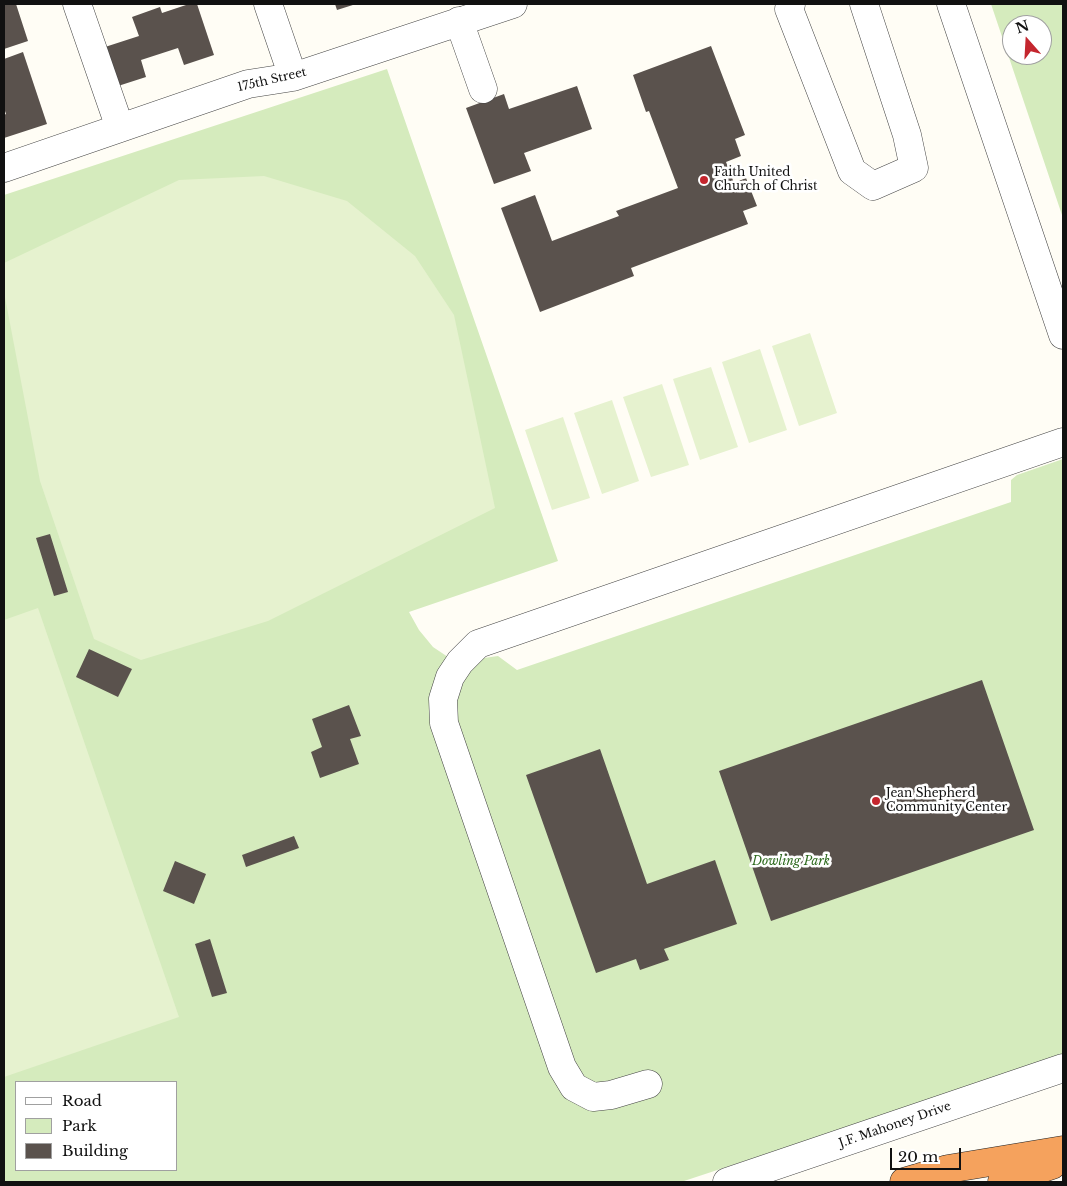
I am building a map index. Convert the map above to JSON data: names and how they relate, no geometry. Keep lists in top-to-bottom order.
{
  "streets": {
    "street": ["175th Street", "J.F. Mahoney Drive"]
  },
  "parks": ["Dowling Park"],
  "places": ["Faith United Church of Christ", "Jean Shepherd Community Center"],
  "legend": ["Road", "Park", "Building"],
  "scale_bar": "20 m",
  "north": "top"
}
